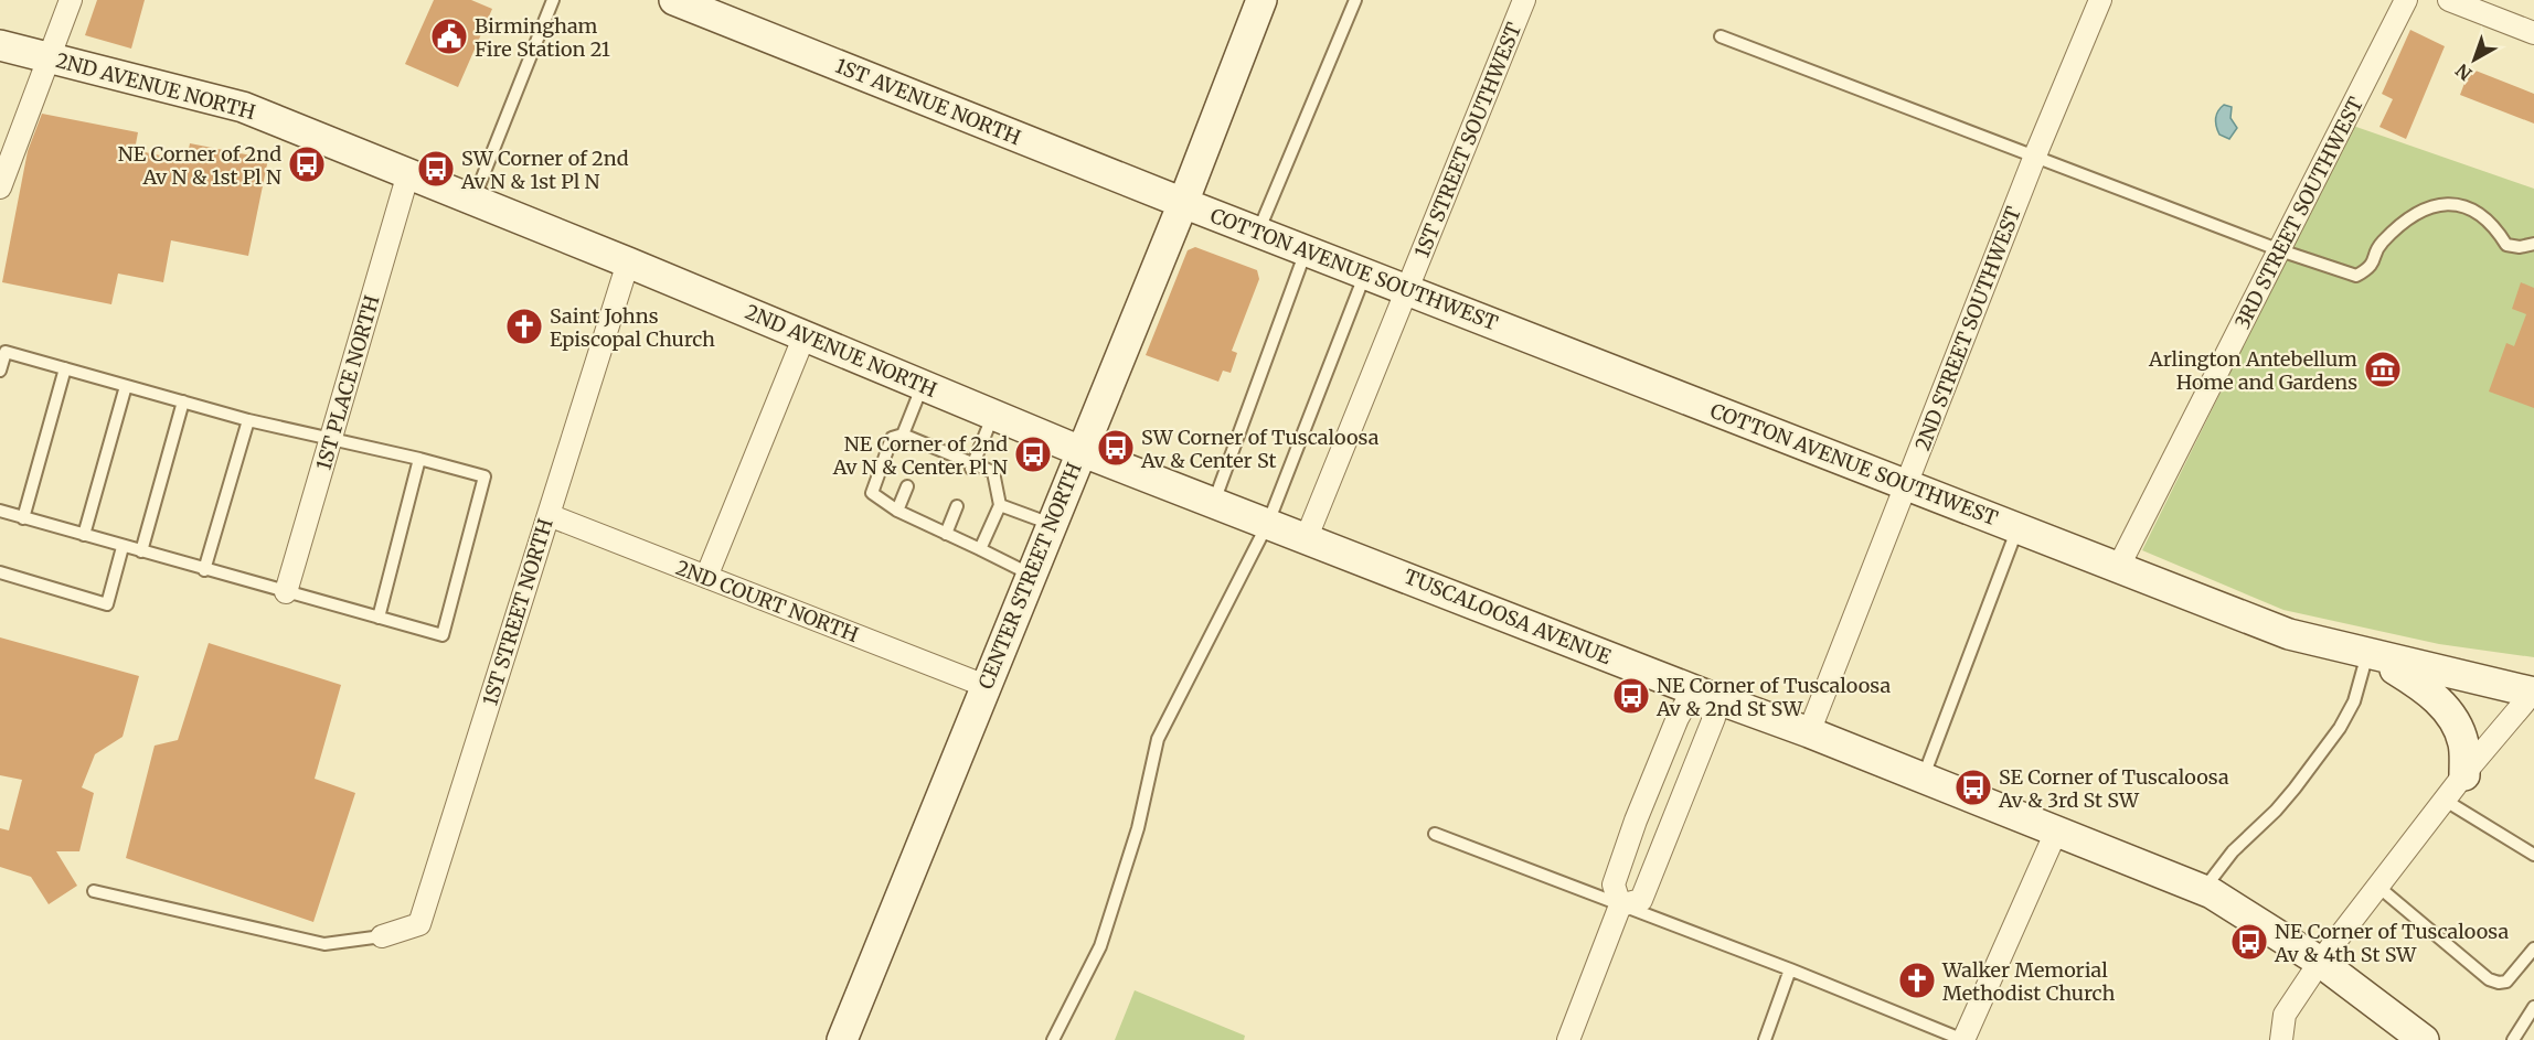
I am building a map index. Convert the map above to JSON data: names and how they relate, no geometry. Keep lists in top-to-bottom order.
{
  "streets": {
    "street": [
      "2ND AVENUE NORTH",
      "1ST AVENUE NORTH",
      "1ST STREET SOUTHWEST",
      "3RD STREET SOUTHWEST",
      "COTTON AVENUE SOUTHWEST",
      "2ND STREET SOUTHWEST",
      "1ST PLACE NORTH",
      "CENTER STREET NORTH",
      "2ND COURT NORTH",
      "1ST STREET NORTH",
      "TUSCALOOSA AVENUE"
    ]
  },
  "crossings": [
    ["2ND AVENUE NORTH", "1ST PLACE NORTH"],
    ["2ND AVENUE NORTH", "CENTER STREET NORTH"],
    ["2ND AVENUE NORTH", "1ST STREET NORTH"],
    ["2ND AVENUE NORTH", "TUSCALOOSA AVENUE"],
    ["1ST AVENUE NORTH", "COTTON AVENUE SOUTHWEST"],
    ["1ST AVENUE NORTH", "CENTER STREET NORTH"],
    ["1ST STREET SOUTHWEST", "COTTON AVENUE SOUTHWEST"],
    ["1ST STREET SOUTHWEST", "TUSCALOOSA AVENUE"],
    ["3RD STREET SOUTHWEST", "COTTON AVENUE SOUTHWEST"],
    ["COTTON AVENUE SOUTHWEST", "2ND STREET SOUTHWEST"],
    ["COTTON AVENUE SOUTHWEST", "CENTER STREET NORTH"],
    ["2ND STREET SOUTHWEST", "TUSCALOOSA AVENUE"],
    ["CENTER STREET NORTH", "2ND COURT NORTH"],
    ["CENTER STREET NORTH", "TUSCALOOSA AVENUE"],
    ["2ND COURT NORTH", "1ST STREET NORTH"]
  ],
  "places": {
    "public building": ["Birmingham Fire Station 21"],
    "bus stop": [
      "NE Corner of 2nd Av N & 1st Pl N",
      "SW Corner of 2nd Av N & 1st Pl N",
      "SW Corner of Tuscaloosa Av & Center St",
      "NE Corner of 2nd Av N & Center Pl N",
      "NE Corner of Tuscaloosa Av & 2nd St SW",
      "SE Corner of Tuscaloosa Av & 3rd St SW",
      "NE Corner of Tuscaloosa Av & 4th St SW"
    ],
    "church": ["Saint Johns Episcopal Church", "Walker Memorial Methodist Church"],
    "museum": ["Arlington Antebellum Home and Gardens"]
  },
  "north": "bottom left"
}
